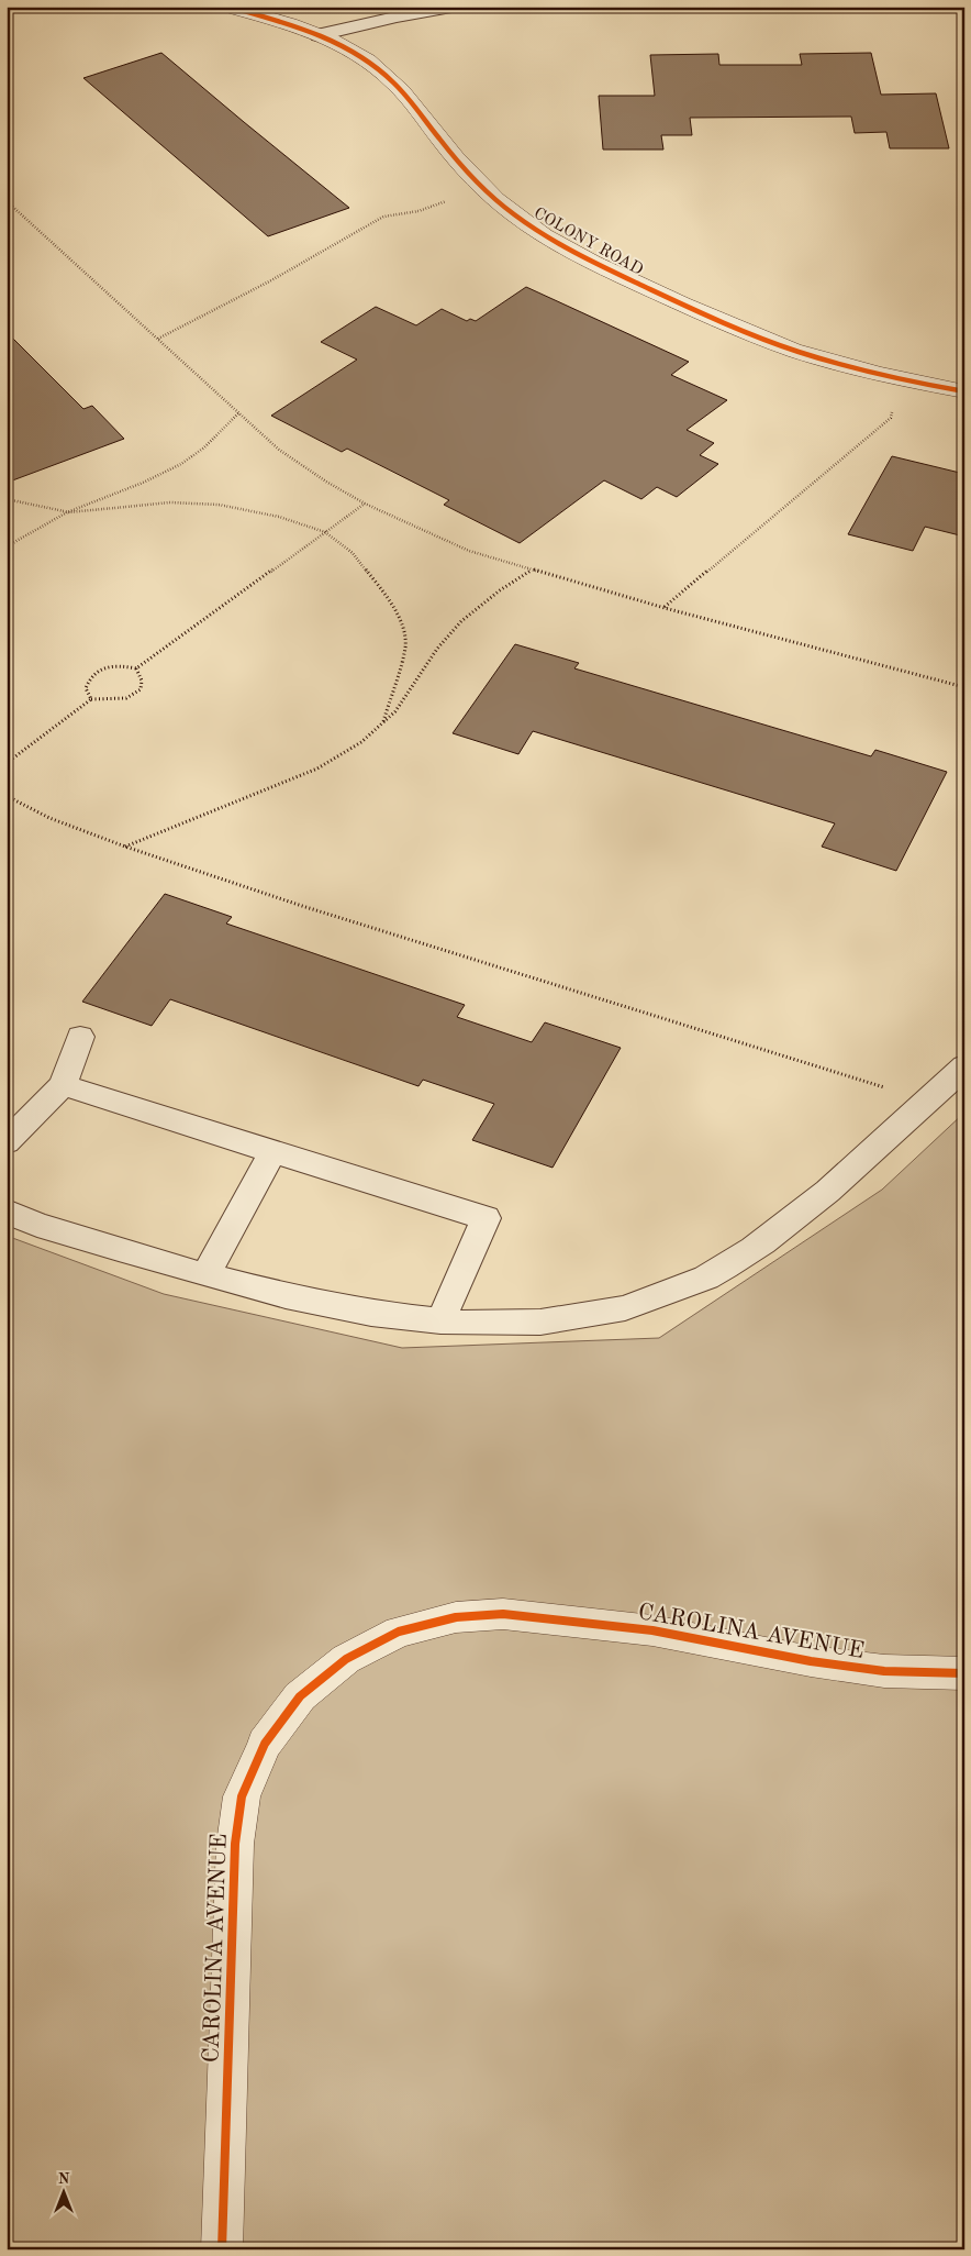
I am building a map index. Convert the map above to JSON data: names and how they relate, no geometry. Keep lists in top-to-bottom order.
{
  "streets": {
    "street": ["COLONY ROAD", "CAROLINA AVENUE"]
  },
  "north": "top"
}
